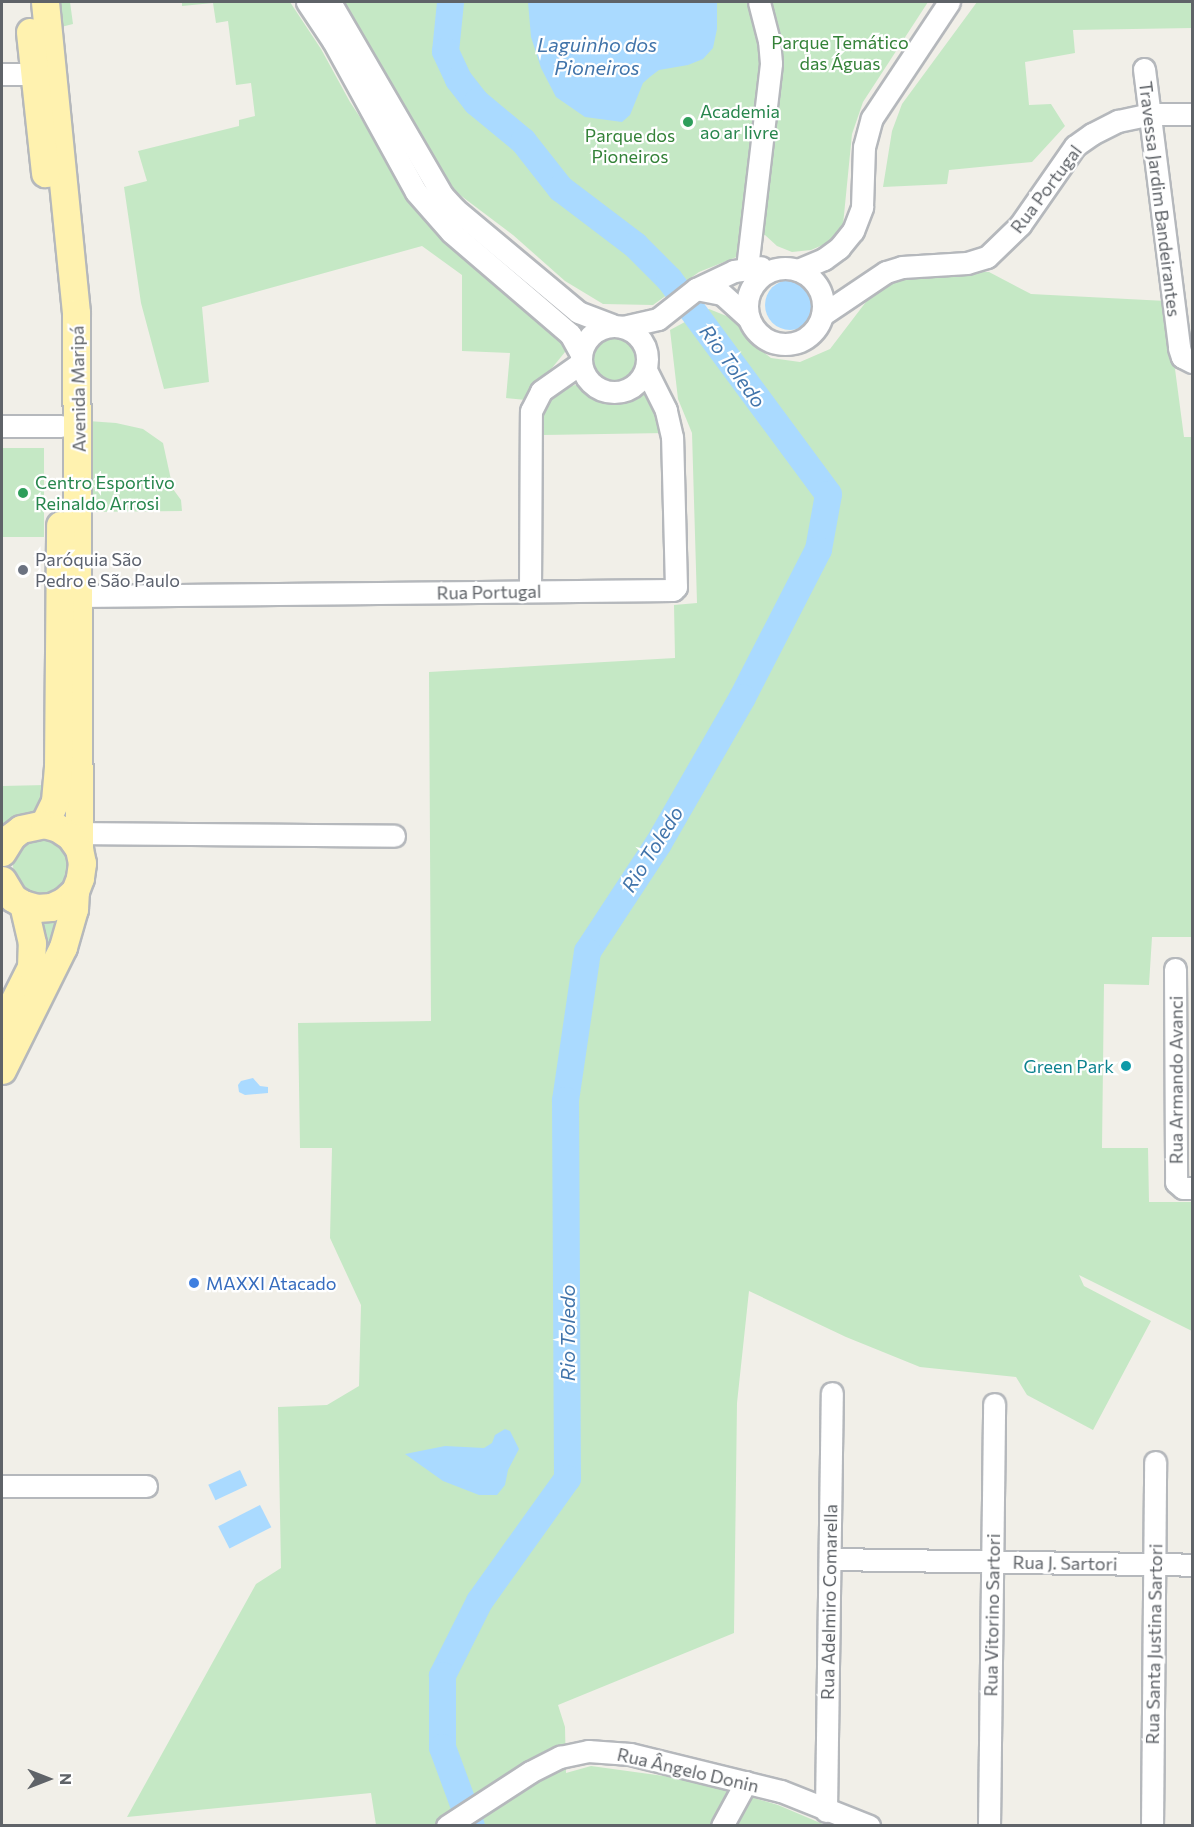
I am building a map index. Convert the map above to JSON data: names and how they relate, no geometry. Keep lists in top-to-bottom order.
{
  "streets": {
    "main road": ["Avenida Maripá"],
    "street": [
      "Rua Portugal",
      "Travessa Jardim Bandeirantes",
      "Rua Armando Avanci",
      "Rua J. Sartori",
      "Rua Adelmiro Comarella",
      "Rua Vitorino Sartori",
      "Rua Santa Justina Sartori",
      "Rua Ângelo Donin"
    ]
  },
  "crossings": [
    ["Rua Portugal", "Travessa Jardim Bandeirantes"],
    ["Rua Portugal", "Avenida Maripá"],
    ["Rua J. Sartori", "Rua Adelmiro Comarella"],
    ["Rua J. Sartori", "Rua Vitorino Sartori"],
    ["Rua J. Sartori", "Rua Santa Justina Sartori"],
    ["Rua Adelmiro Comarella", "Rua Ângelo Donin"]
  ],
  "water": ["Laguinho dos Pioneiros", "Rio Toledo"],
  "parks": ["Parque Temático das Águas", "Parque dos Pioneiros"],
  "places": [
    "Academia ao ar livre",
    "Centro Esportivo Reinaldo Arrosi",
    "Paróquia São Pedro e São Paulo",
    "Green Park",
    "MAXXI Atacado"
  ],
  "north": "right"
}
